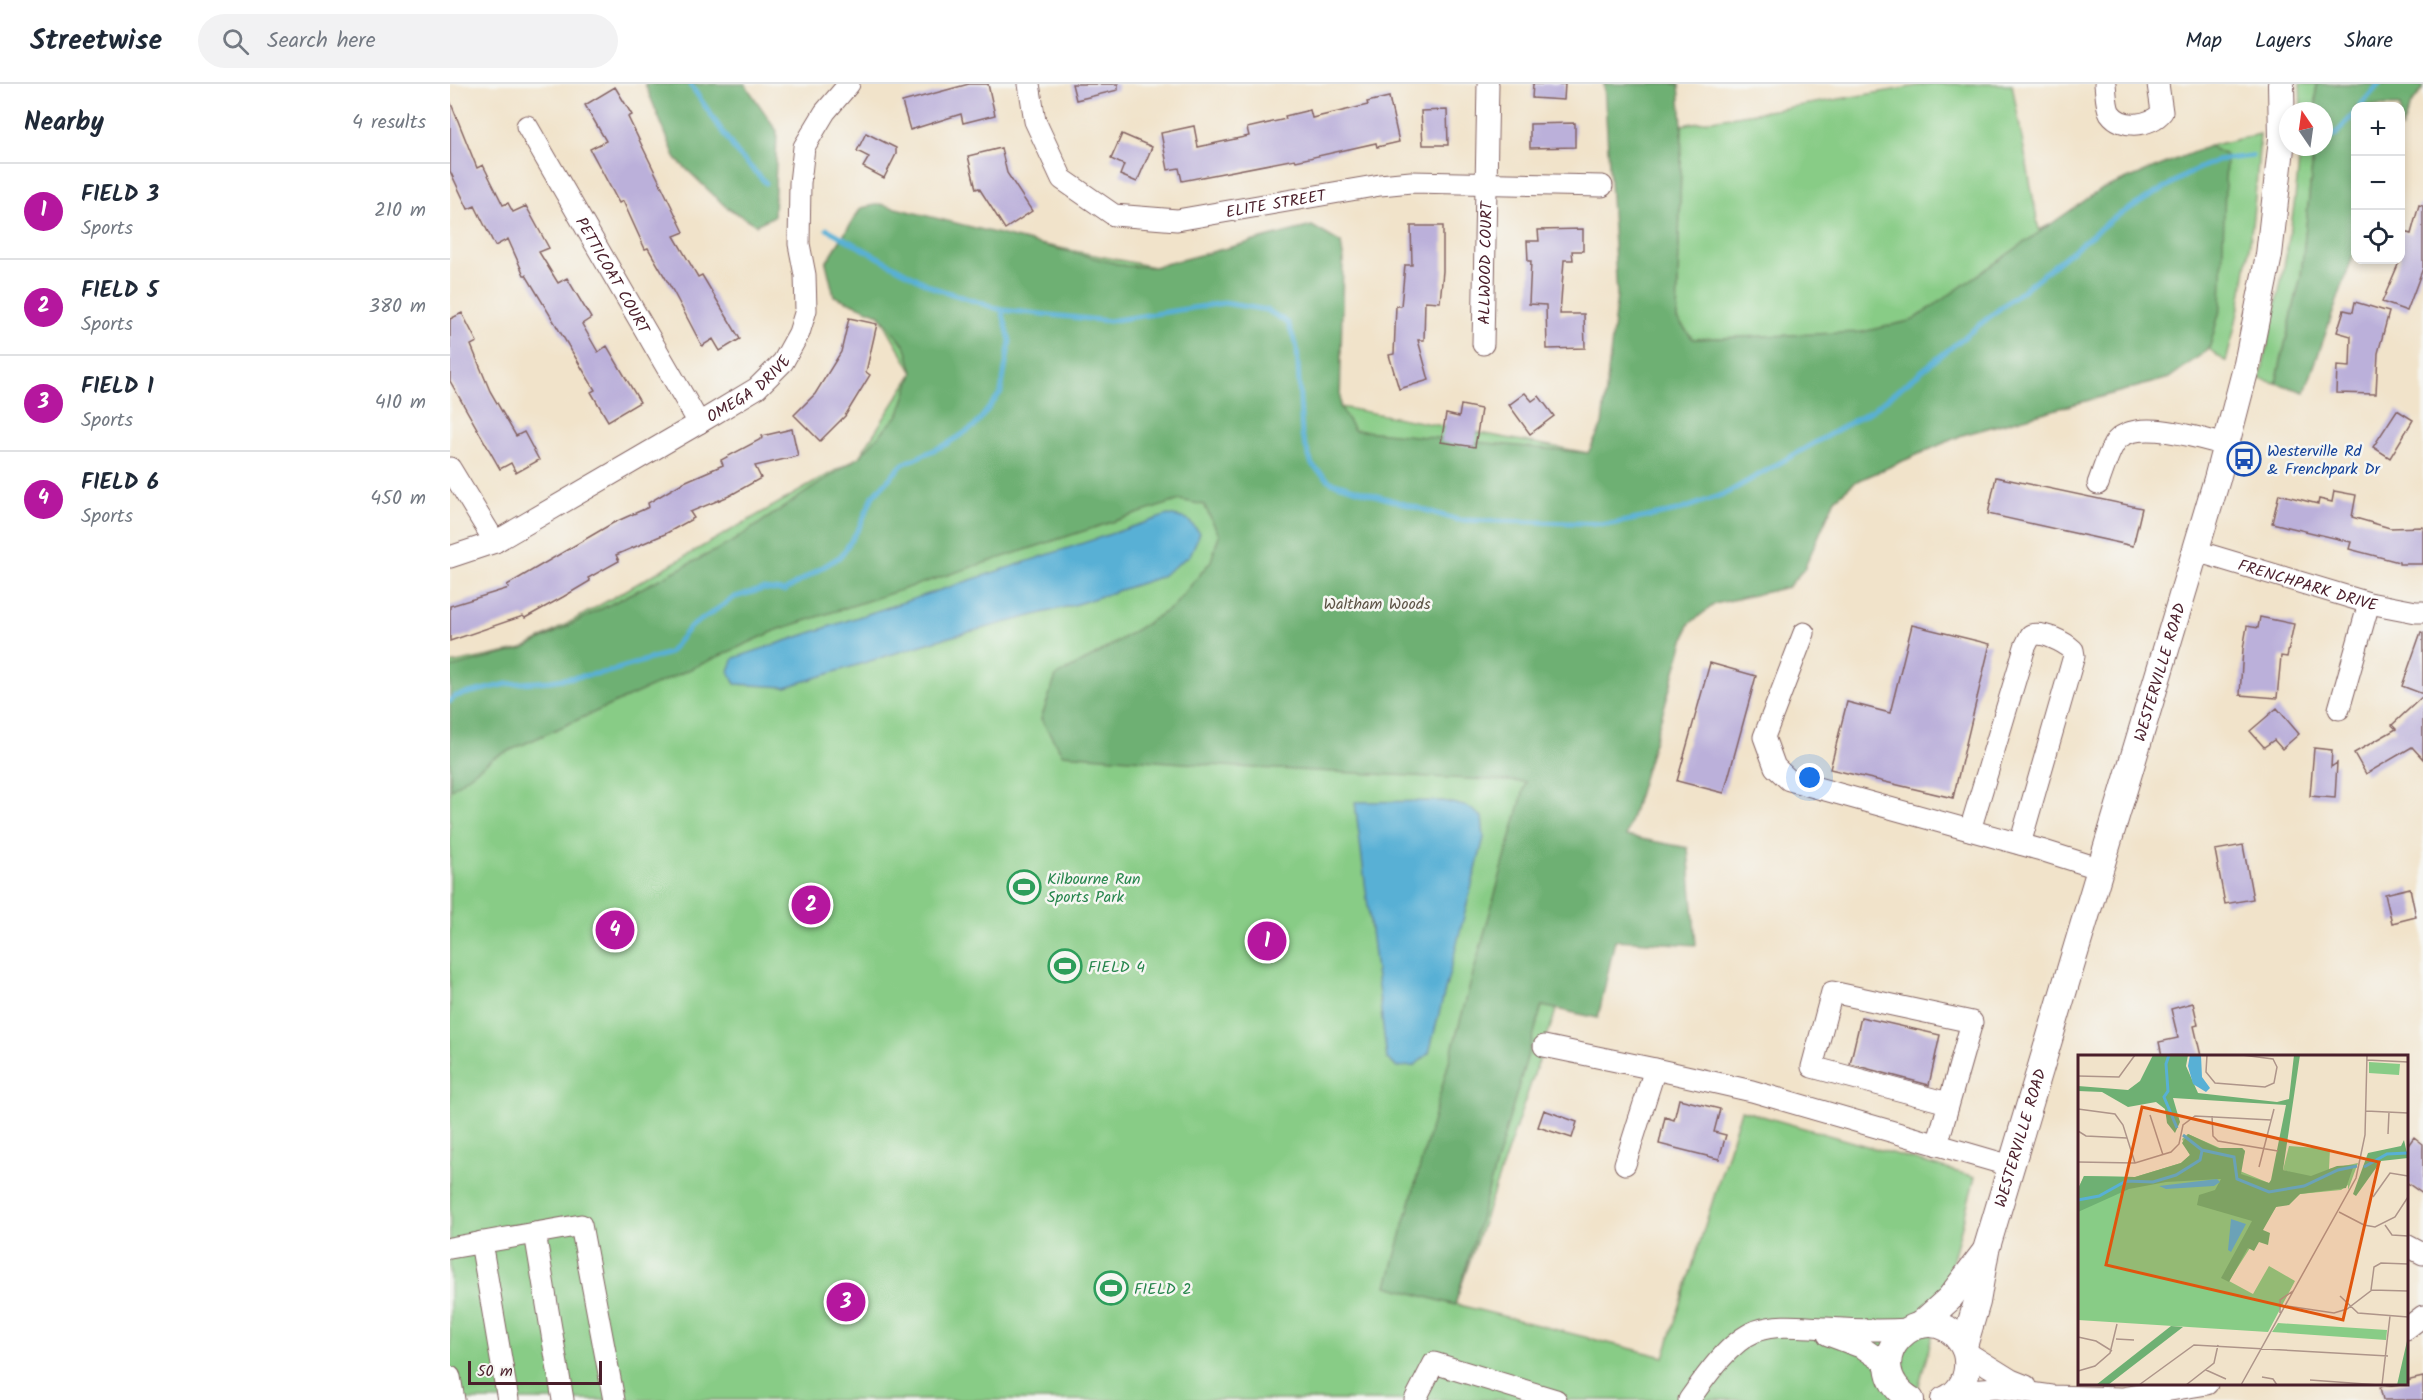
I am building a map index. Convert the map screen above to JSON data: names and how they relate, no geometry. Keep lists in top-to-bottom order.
{
  "streets": {
    "main road": ["WESTERVILLE ROAD"],
    "street": [
      "ELITE STREET",
      "ALLWOOD COURT",
      "PETTICOAT COURT",
      "OMEGA DRIVE",
      "FRENCHPARK DRIVE"
    ]
  },
  "crossings": [
    ["ELITE STREET", "ALLWOOD COURT"],
    ["PETTICOAT COURT", "OMEGA DRIVE"],
    ["FRENCHPARK DRIVE", "WESTERVILLE ROAD"]
  ],
  "parks": ["Waltham Woods"],
  "places": {
    "bus stop": ["Westerville Rd & Frenchpark Dr"],
    "sports": ["Kilbourne Run Sports Park", "FIELD 4", "FIELD 2"]
  },
  "scale_bar": "50 m",
  "north": "top",
  "page": {
    "header": "Streetwise",
    "search": "Search here",
    "nav": ["Map", "Layers", "Share"],
    "heading": ["Nearby", "4 results"],
    "map_buttons": ["+", "−"],
    "list": [
      {
        "mark": "1",
        "name": "FIELD 3",
        "note": "Sports",
        "value": "210 m"
      },
      {
        "mark": "2",
        "name": "FIELD 5",
        "note": "Sports",
        "value": "380 m"
      },
      {
        "mark": "3",
        "name": "FIELD 1",
        "note": "Sports",
        "value": "410 m"
      },
      {
        "mark": "4",
        "name": "FIELD 6",
        "note": "Sports",
        "value": "450 m"
      }
    ],
    "pins": [
      "2",
      "4",
      "1",
      "3"
    ],
    "scale": "50 m"
  }
}
